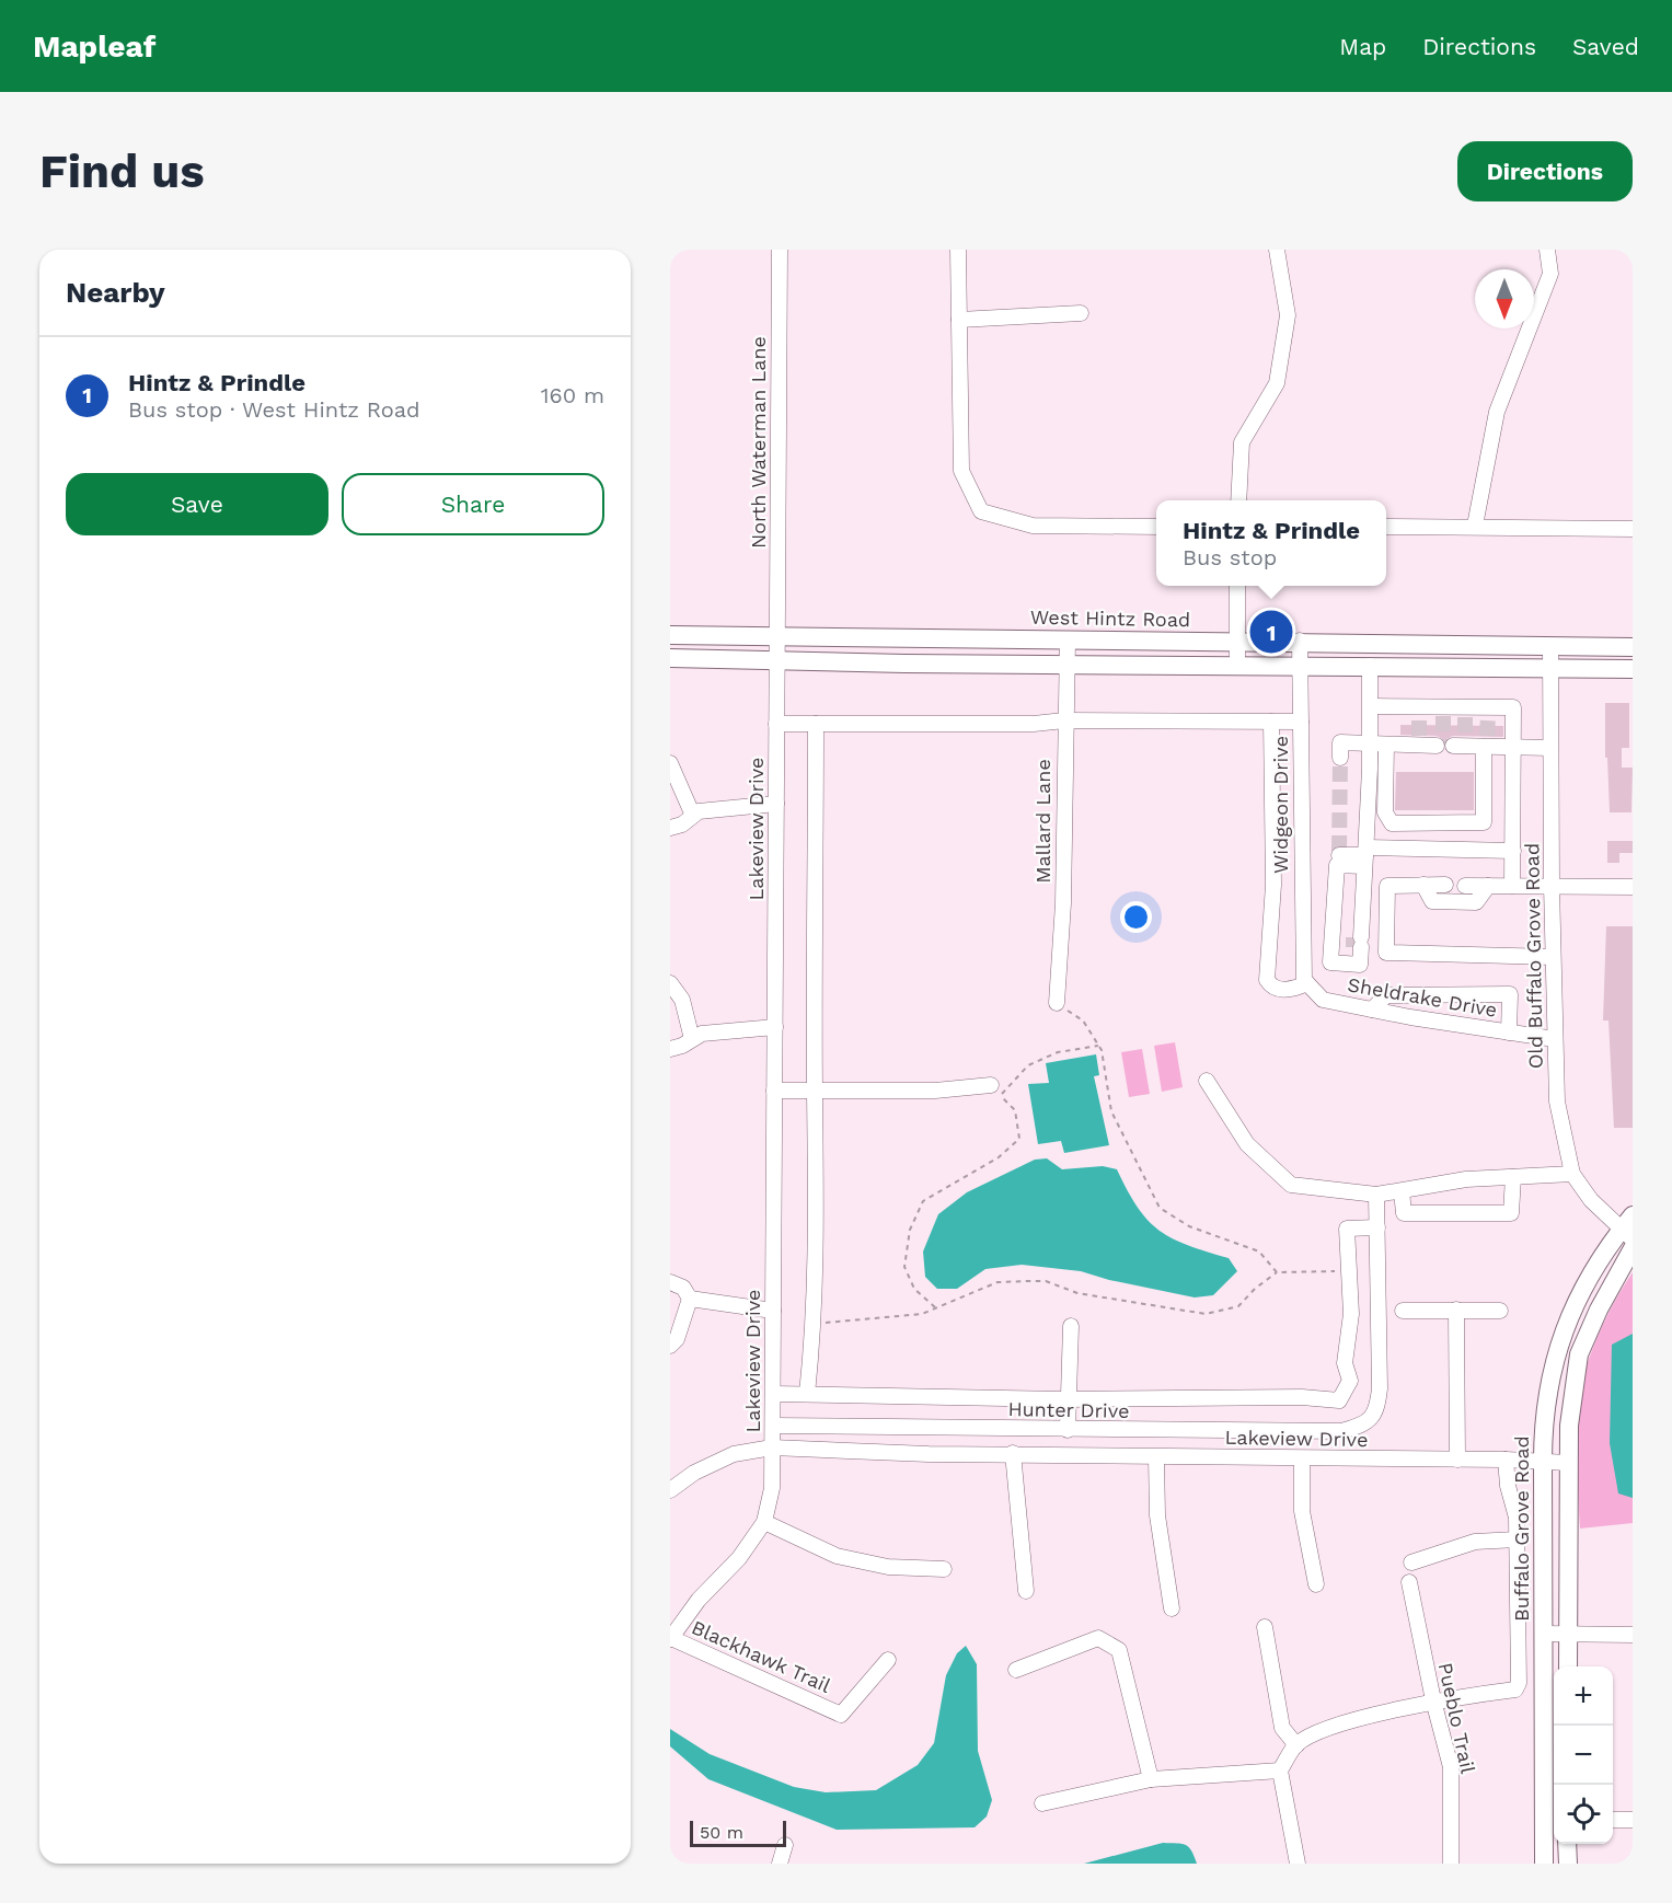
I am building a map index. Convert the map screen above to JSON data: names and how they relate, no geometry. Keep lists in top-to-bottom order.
{
  "streets": {
    "main road": ["West Hintz Road", "Buffalo Grove Road"],
    "street": [
      "North Waterman Lane",
      "Widgeon Drive",
      "Mallard Lane",
      "Lakeview Drive",
      "Old Buffalo Grove Road",
      "Sheldrake Drive",
      "Hunter Drive",
      "Blackhawk Trail",
      "Pueblo Trail"
    ]
  },
  "crossings": [
    ["North Waterman Lane", "West Hintz Road"],
    ["North Waterman Lane", "Lakeview Drive"],
    ["West Hintz Road", "Widgeon Drive"],
    ["West Hintz Road", "Mallard Lane"],
    ["West Hintz Road", "Lakeview Drive"],
    ["West Hintz Road", "Old Buffalo Grove Road"],
    ["Widgeon Drive", "Sheldrake Drive"],
    ["Lakeview Drive", "Hunter Drive"],
    ["Lakeview Drive", "Buffalo Grove Road"],
    ["Old Buffalo Grove Road", "Sheldrake Drive"],
    ["Old Buffalo Grove Road", "Buffalo Grove Road"]
  ],
  "scale_bar": "50 m",
  "north": "bottom",
  "page": {
    "header": "Mapleaf",
    "nav": ["Map", "Directions", "Saved"],
    "buttons": [
      "Directions",
      ["Save", "Share"]
    ],
    "title": "Find us",
    "heading": "Nearby",
    "list": [
      {
        "mark": "1",
        "name": "Hintz & Prindle",
        "note": "Bus stop · West Hintz Road",
        "value": "160 m"
      }
    ],
    "popup": ["Hintz & Prindle", "Bus stop"],
    "pins": "1",
    "map_buttons": ["+", "−"],
    "scale": "50 m"
  }
}
